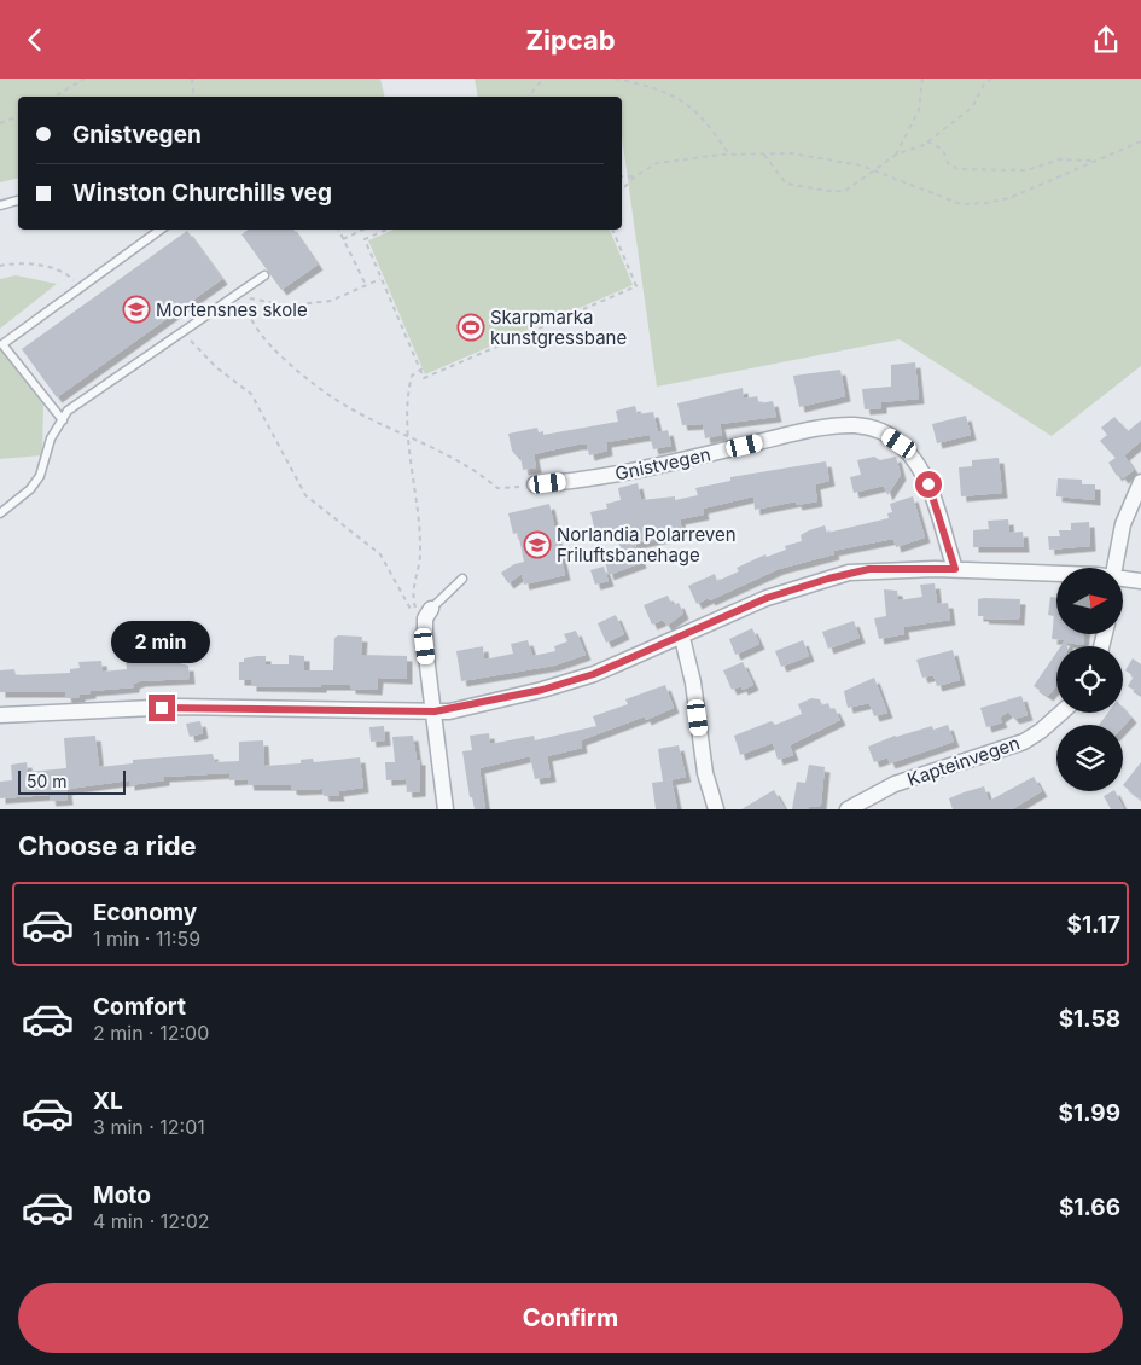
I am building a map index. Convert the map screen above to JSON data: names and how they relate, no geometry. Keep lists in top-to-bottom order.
{
  "streets": {
    "street": ["Gnistvegen", "Kapteinvegen"]
  },
  "places": {
    "school or university": ["Mortensnes skole", "Norlandia Polarreven Friluftsbanehage"],
    "sports": ["Skarpmarka kunstgressbane"]
  },
  "scale_bar": "50 m",
  "north": "right",
  "page": {
    "header": "Zipcab",
    "banner": ["Gnistvegen", "Winston Churchills veg"],
    "bubble": "2 min",
    "scale": "50 m",
    "heading": "Choose a ride",
    "list": [
      {
        "name": "Economy",
        "note": "1 min · 11:59",
        "value": "$1.17"
      },
      {
        "name": "Comfort",
        "note": "2 min · 12:00",
        "value": "$1.58"
      },
      {
        "name": "XL",
        "note": "3 min · 12:01",
        "value": "$1.99"
      },
      {
        "name": "Moto",
        "note": "4 min · 12:02",
        "value": "$1.66"
      }
    ],
    "buttons": "Confirm"
  }
}
